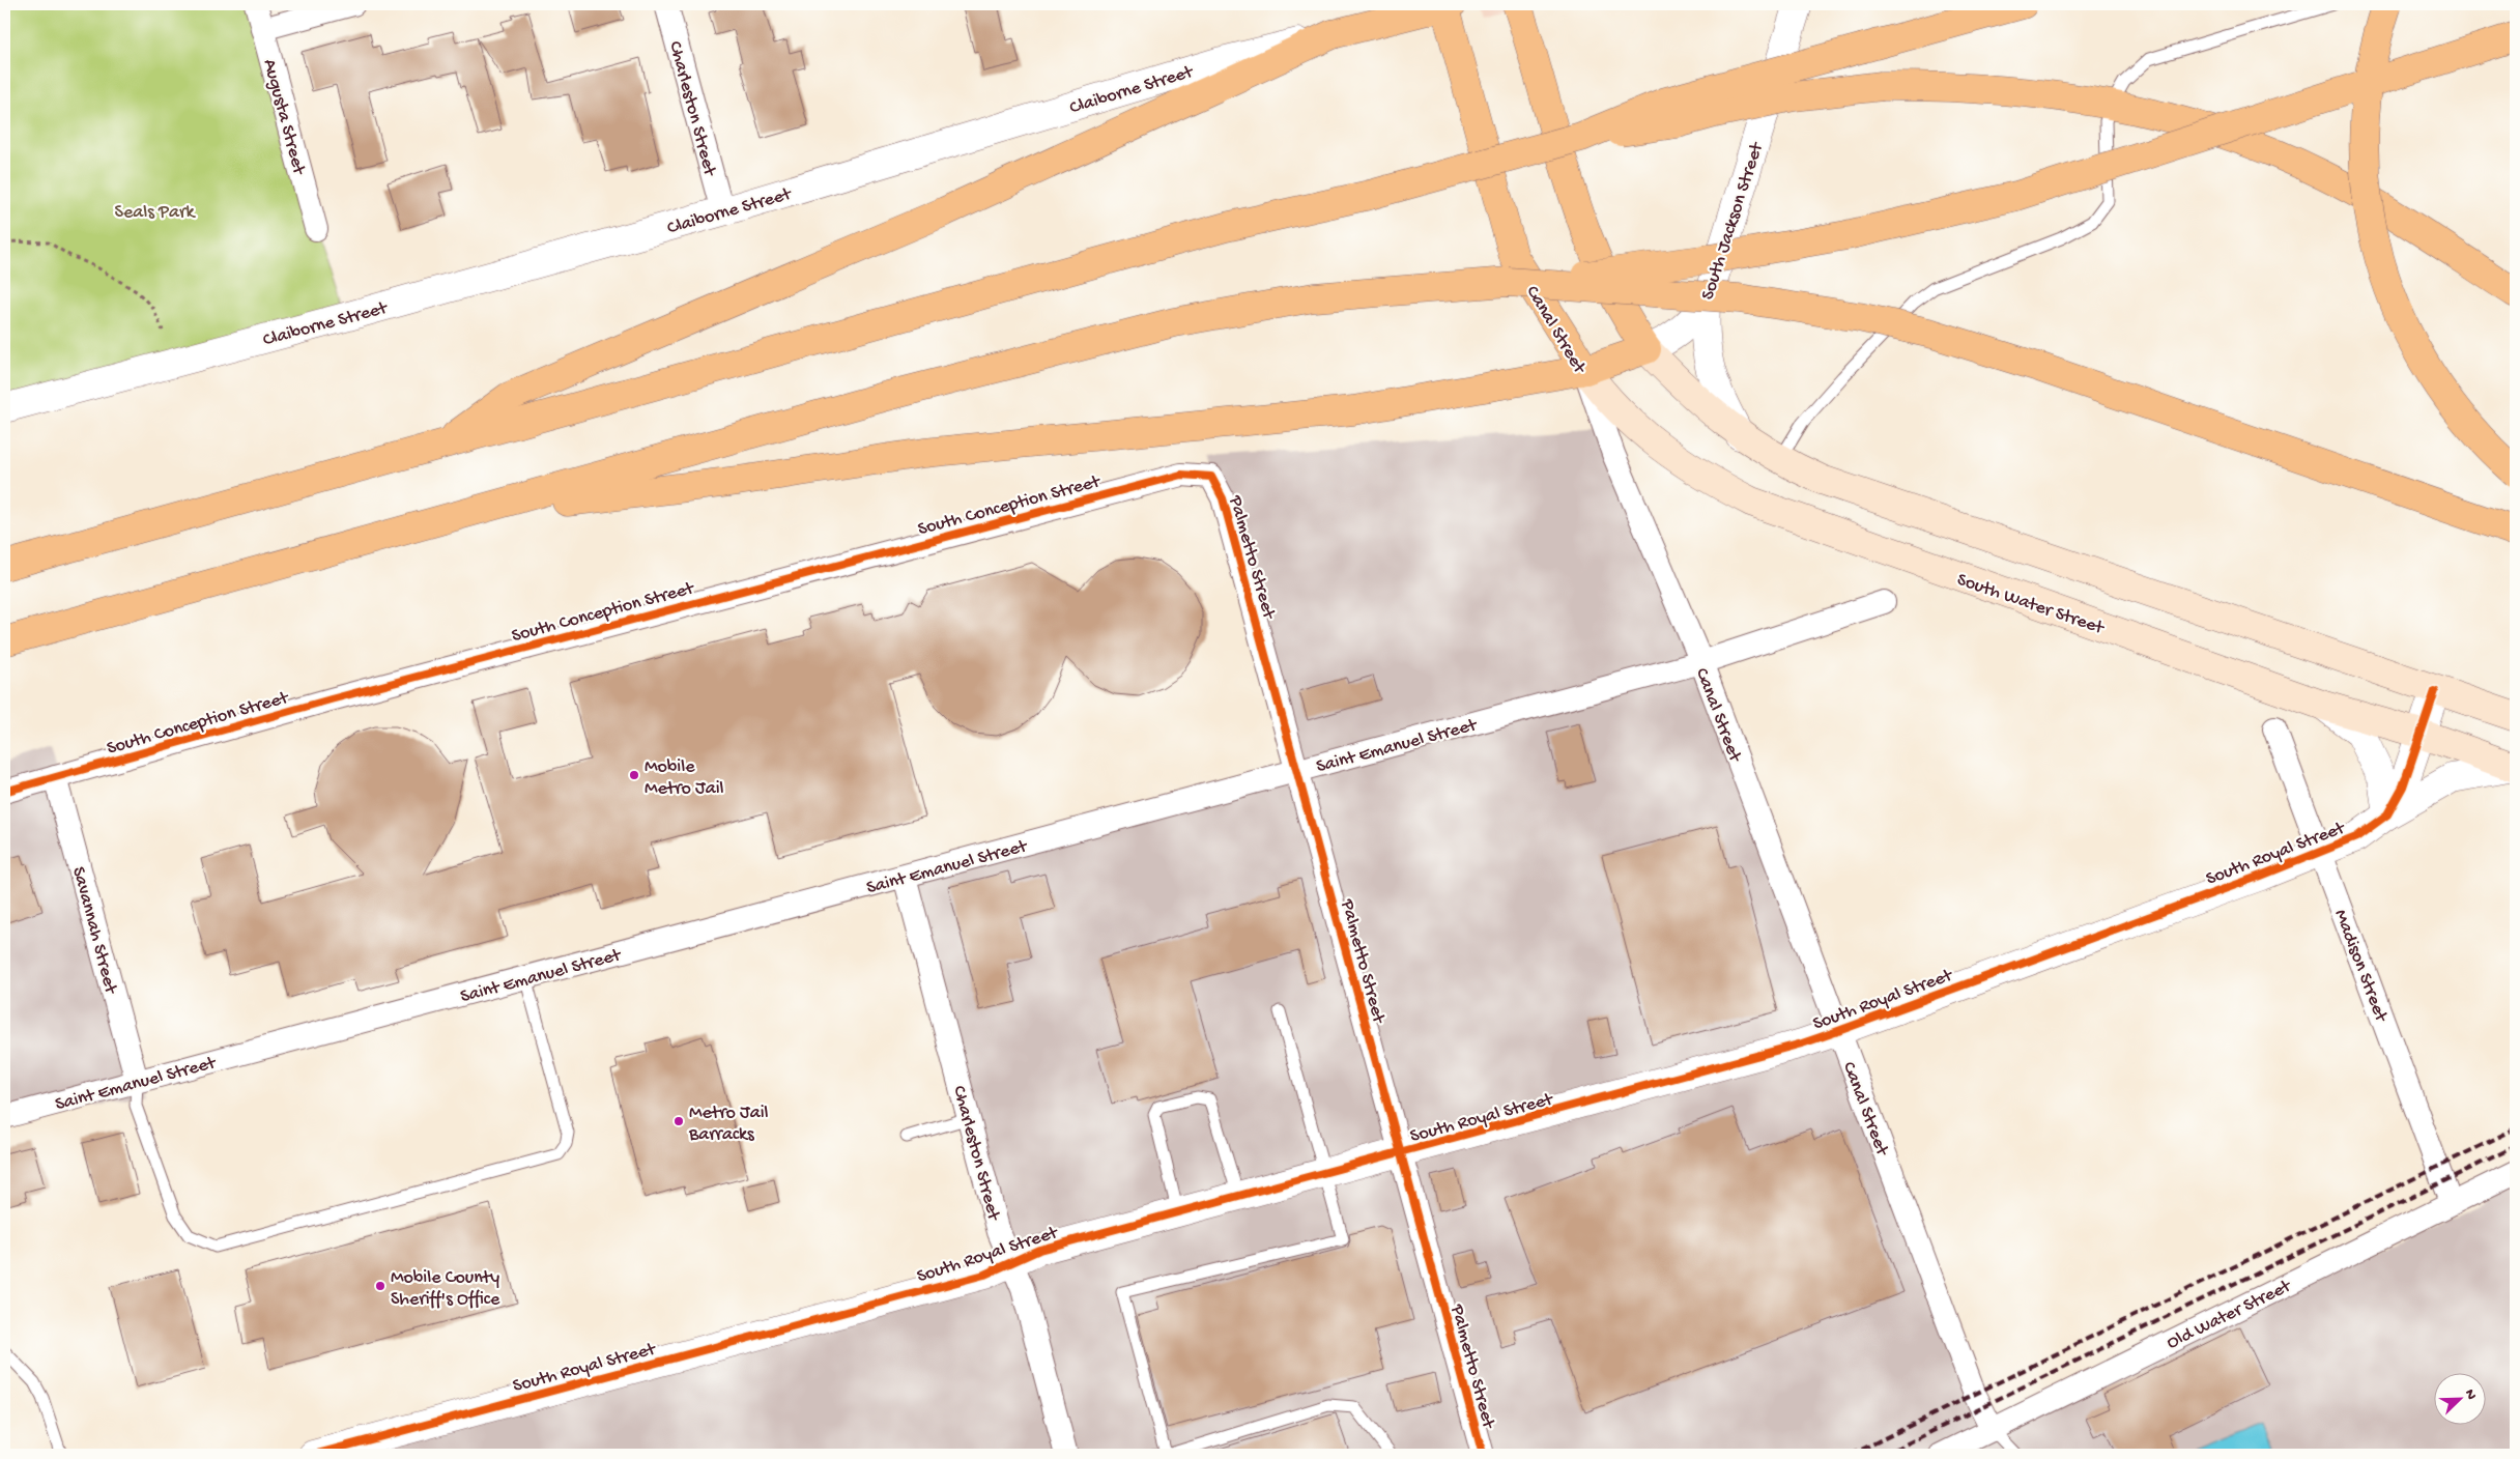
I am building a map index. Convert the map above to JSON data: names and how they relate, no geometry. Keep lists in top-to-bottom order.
{
  "streets": {
    "main road": [
      "Claiborne Street",
      "South Jackson Street",
      "Canal Street",
      "South Water Street"
    ],
    "street": [
      "Charleston Street",
      "Augusta Street",
      "South Conception Street",
      "Palmetto Street",
      "Saint Emanuel Street",
      "South Royal Street",
      "Savannah Street",
      "Madison Street",
      "Old Water Street"
    ]
  },
  "crossings": [
    ["Claiborne Street", "Charleston Street"],
    ["Claiborne Street", "Canal Street"],
    ["Charleston Street", "Saint Emanuel Street"],
    ["Charleston Street", "South Royal Street"],
    ["South Jackson Street", "Canal Street"],
    ["South Jackson Street", "South Water Street"],
    ["Canal Street", "South Water Street"],
    ["Canal Street", "Saint Emanuel Street"],
    ["Canal Street", "South Royal Street"],
    ["Canal Street", "Old Water Street"],
    ["South Conception Street", "Palmetto Street"],
    ["South Conception Street", "Savannah Street"],
    ["Palmetto Street", "Saint Emanuel Street"],
    ["Palmetto Street", "South Royal Street"],
    ["South Water Street", "South Royal Street"],
    ["Saint Emanuel Street", "Savannah Street"],
    ["South Royal Street", "Madison Street"],
    ["Madison Street", "Old Water Street"]
  ],
  "parks": ["Seals Park"],
  "places": ["Mobile Metro Jail", "Metro Jail Barracks", "Mobile County Sheriff's Office"],
  "north": "top right"
}
